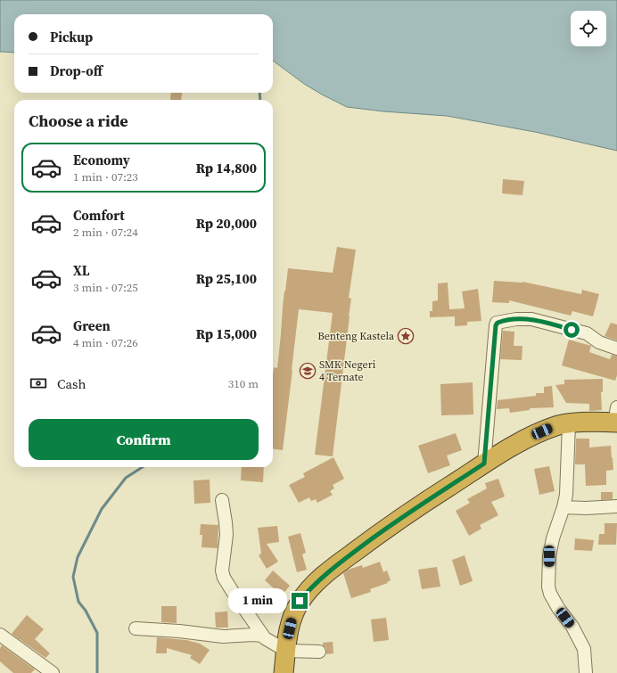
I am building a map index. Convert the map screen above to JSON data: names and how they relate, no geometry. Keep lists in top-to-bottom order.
{
  "places": {
    "place": ["Benteng Kastela"],
    "school or university": ["SMK Negeri 4 Ternate"]
  },
  "page": {
    "banner": ["Pickup", "Drop-off"],
    "heading": "Choose a ride",
    "list": [
      {
        "name": "Economy",
        "note": "1 min · 07:23",
        "value": "Rp 14,800"
      },
      {
        "name": "Comfort",
        "note": "2 min · 07:24",
        "value": "Rp 20,000"
      },
      {
        "name": "XL",
        "note": "3 min · 07:25",
        "value": "Rp 25,100"
      },
      {
        "name": "Green",
        "note": "4 min · 07:26",
        "value": "Rp 15,000"
      }
    ],
    "pay": ["Cash", "310 m"],
    "buttons": "Confirm",
    "bubble": "1 min"
  }
}
